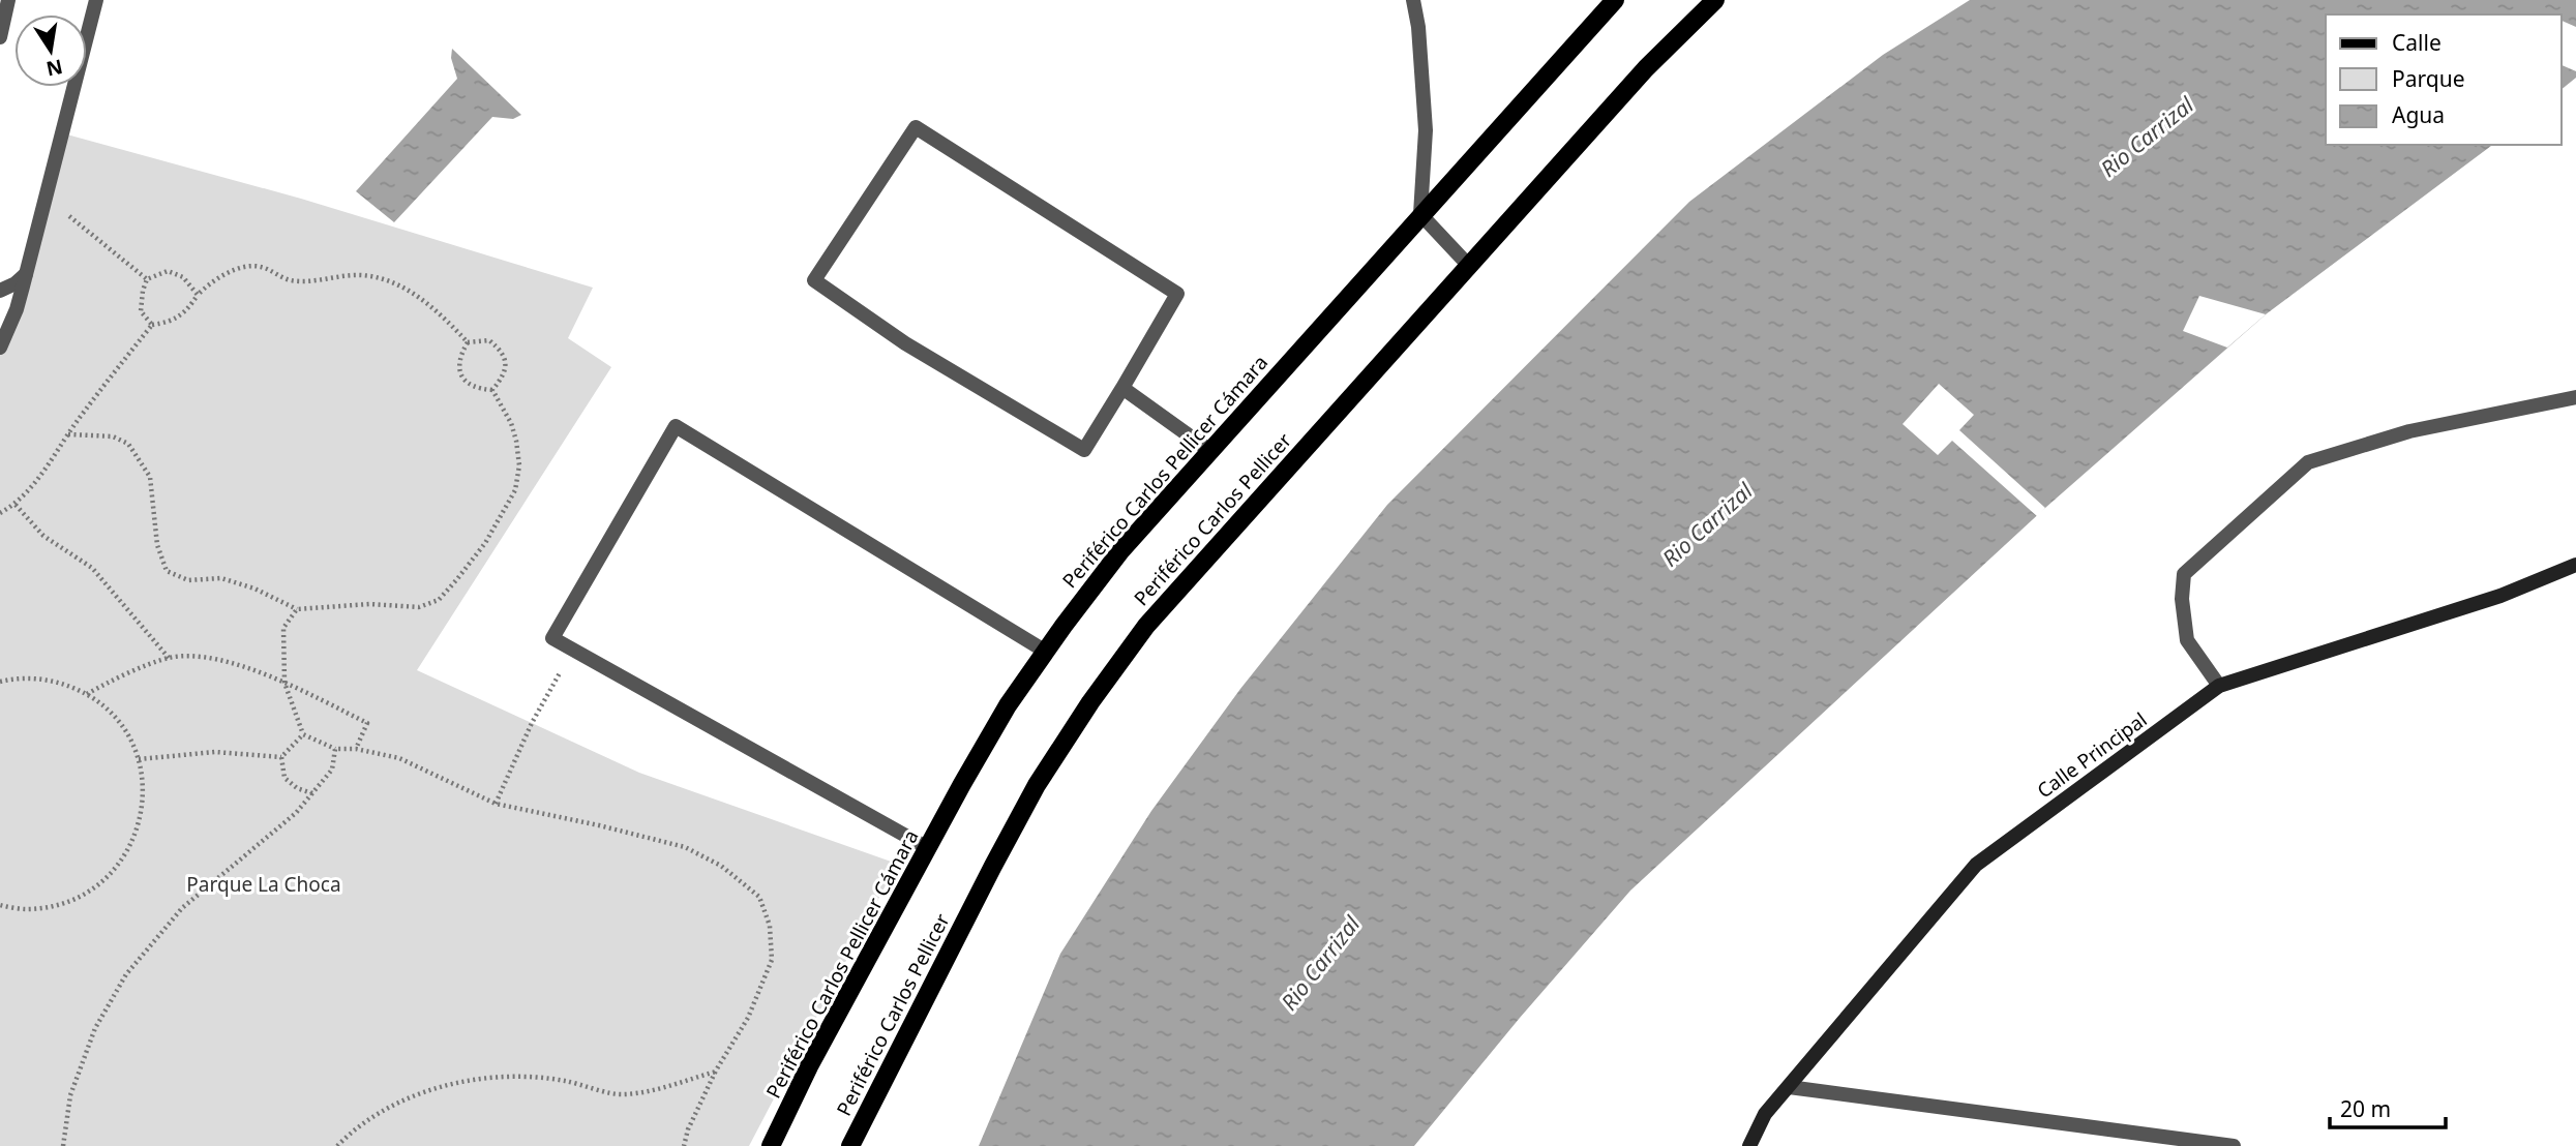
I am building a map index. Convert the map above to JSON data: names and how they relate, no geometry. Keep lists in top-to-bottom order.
{
  "streets": {
    "main road": ["Periférico Carlos Pellicer Cámara", "Periférico Carlos Pellicer", "Calle Principal"]
  },
  "water": ["Rio Carrizal"],
  "parks": ["Parque La Choca"],
  "legend": ["Calle", "Parque", "Agua"],
  "scale_bar": "20 m",
  "north": "bottom"
}
